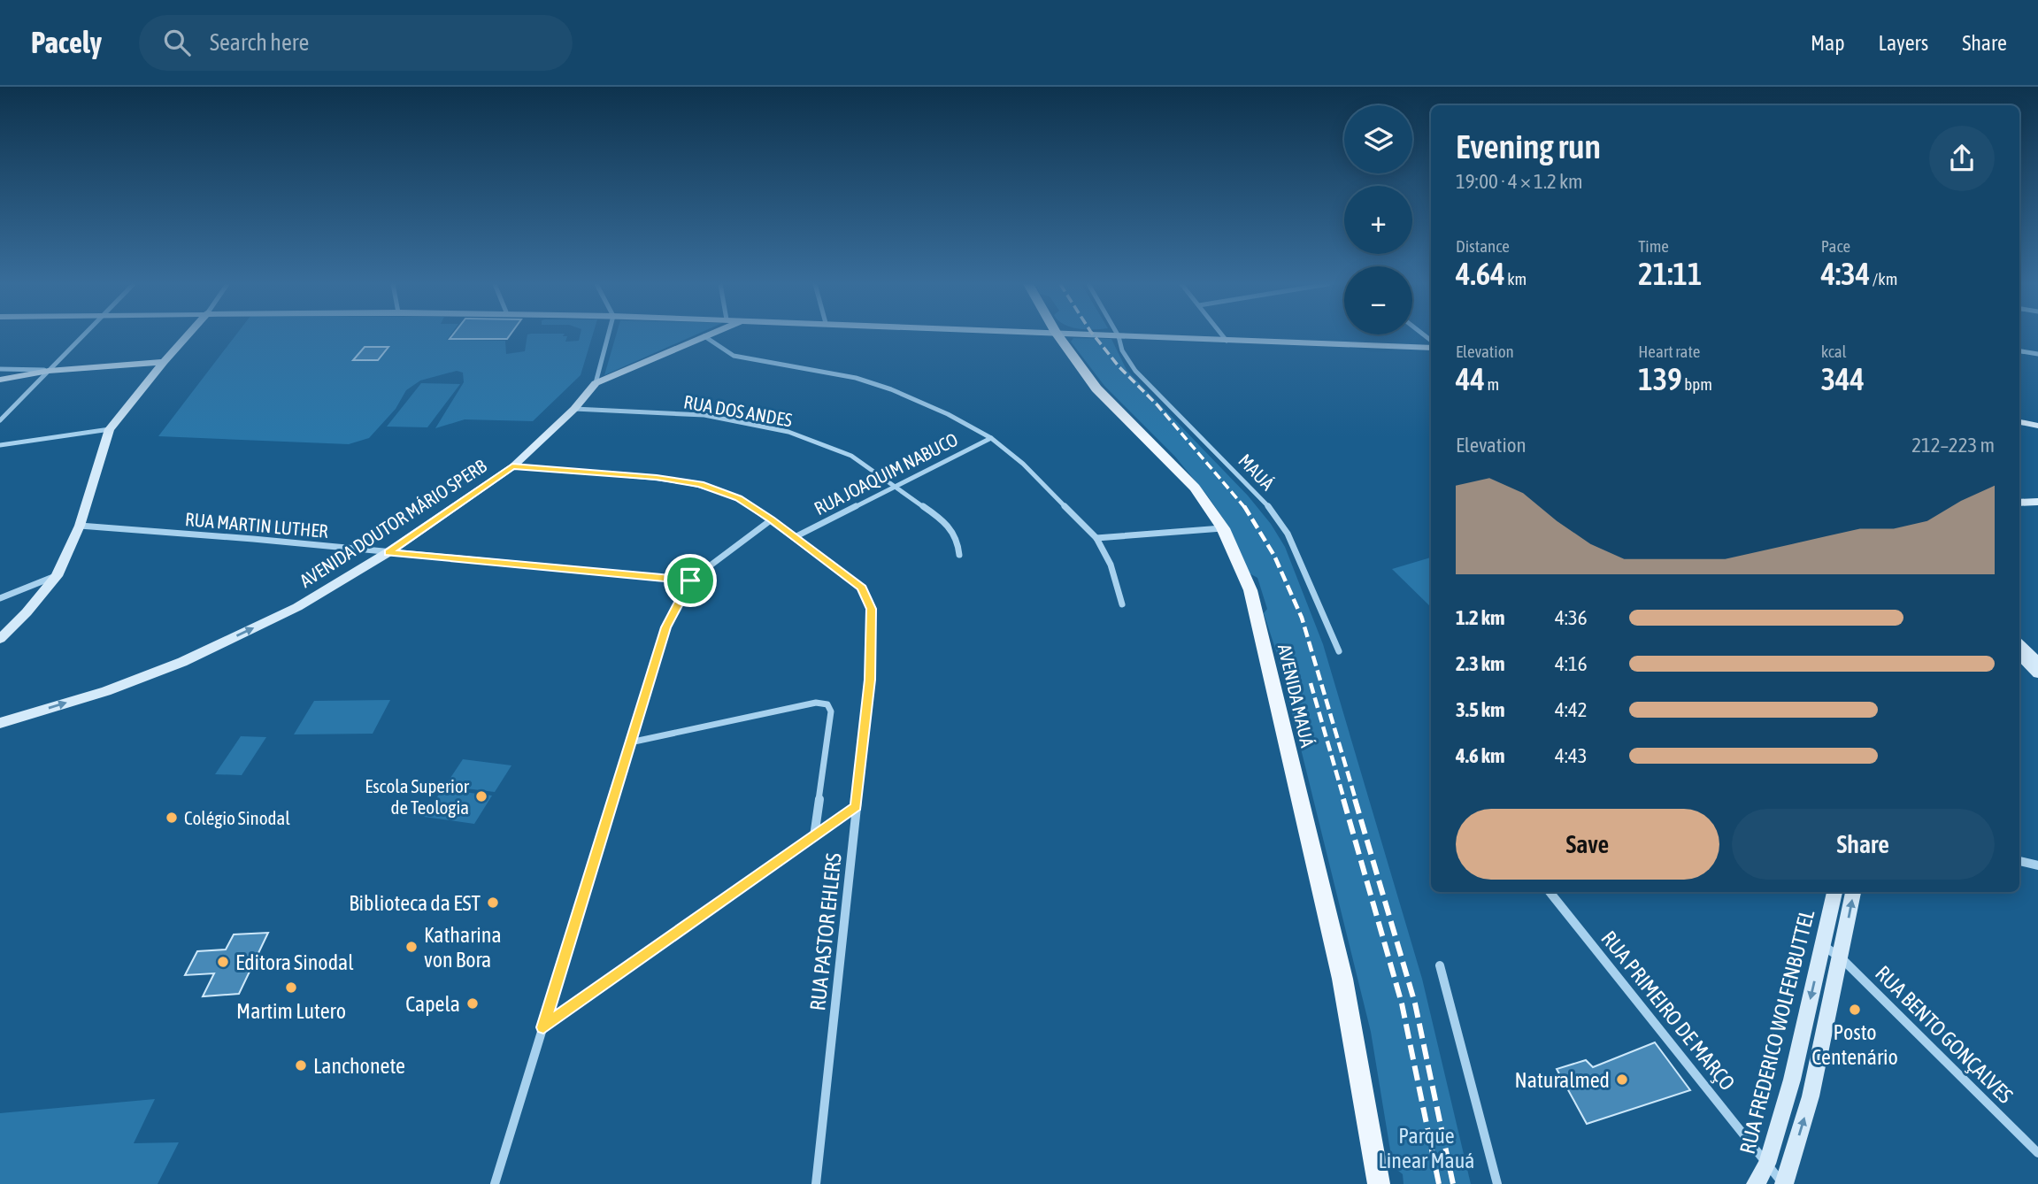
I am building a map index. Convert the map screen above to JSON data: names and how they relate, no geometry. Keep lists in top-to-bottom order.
{
  "streets": {
    "main road": ["AVENIDA MAUÁ"],
    "street": [
      "RUA DOS ANDES",
      "MAUÁ",
      "RUA JOAQUIM NABUCO",
      "AVENIDA DOUTOR MÁRIO SPERB",
      "RUA MARTIN LUTHER",
      "RUA PASTOR EHLERS",
      "RUA PRIMEIRO DE MARÇO",
      "RUA FREDERICO WOLFENBUTTEL",
      "RUA BENTO GONÇALVES"
    ]
  },
  "crossings": [
    ["RUA DOS ANDES", "RUA JOAQUIM NABUCO"],
    ["RUA DOS ANDES", "AVENIDA DOUTOR MÁRIO SPERB"],
    ["RUA JOAQUIM NABUCO", "RUA PASTOR EHLERS"],
    ["AVENIDA DOUTOR MÁRIO SPERB", "RUA MARTIN LUTHER"],
    ["RUA PRIMEIRO DE MARÇO", "RUA FREDERICO WOLFENBUTTEL"],
    ["RUA FREDERICO WOLFENBUTTEL", "RUA BENTO GONÇALVES"]
  ],
  "one_way": ["AVENIDA DOUTOR MÁRIO SPERB"],
  "parks": ["Parque Linear Mauá"],
  "places": [
    "Escola Superior de Teologia",
    "Colégio Sinodal",
    "Biblioteca da EST",
    "Katharina von Bora",
    "Editora Sinodal",
    "Martim Lutero",
    "Capela",
    "Posto Centenário",
    "Lanchonete",
    "Naturalmed"
  ],
  "page": {
    "header": "Pacely",
    "search": "Search here",
    "nav": ["Map", "Layers", "Share"],
    "map_buttons": ["+", "−"],
    "heading": ["Evening run", "19:00 · 4 × 1.2 km"],
    "stats": [
      ["Distance", "4.64 km"],
      ["Time", "21:11"],
      ["Pace", "4:34 /km"],
      ["Elevation", "44 m"],
      ["Heart rate", "139 bpm"],
      ["kcal", "344"]
    ],
    "chart": ["Elevation", "212–223 m"],
    "list": [
      {
        "name": "1.2 km",
        "note": "4:36"
      },
      {
        "name": "2.3 km",
        "note": "4:16"
      },
      {
        "name": "3.5 km",
        "note": "4:42"
      },
      {
        "name": "4.6 km",
        "note": "4:43"
      }
    ],
    "buttons": ["Save", "Share"]
  }
}
